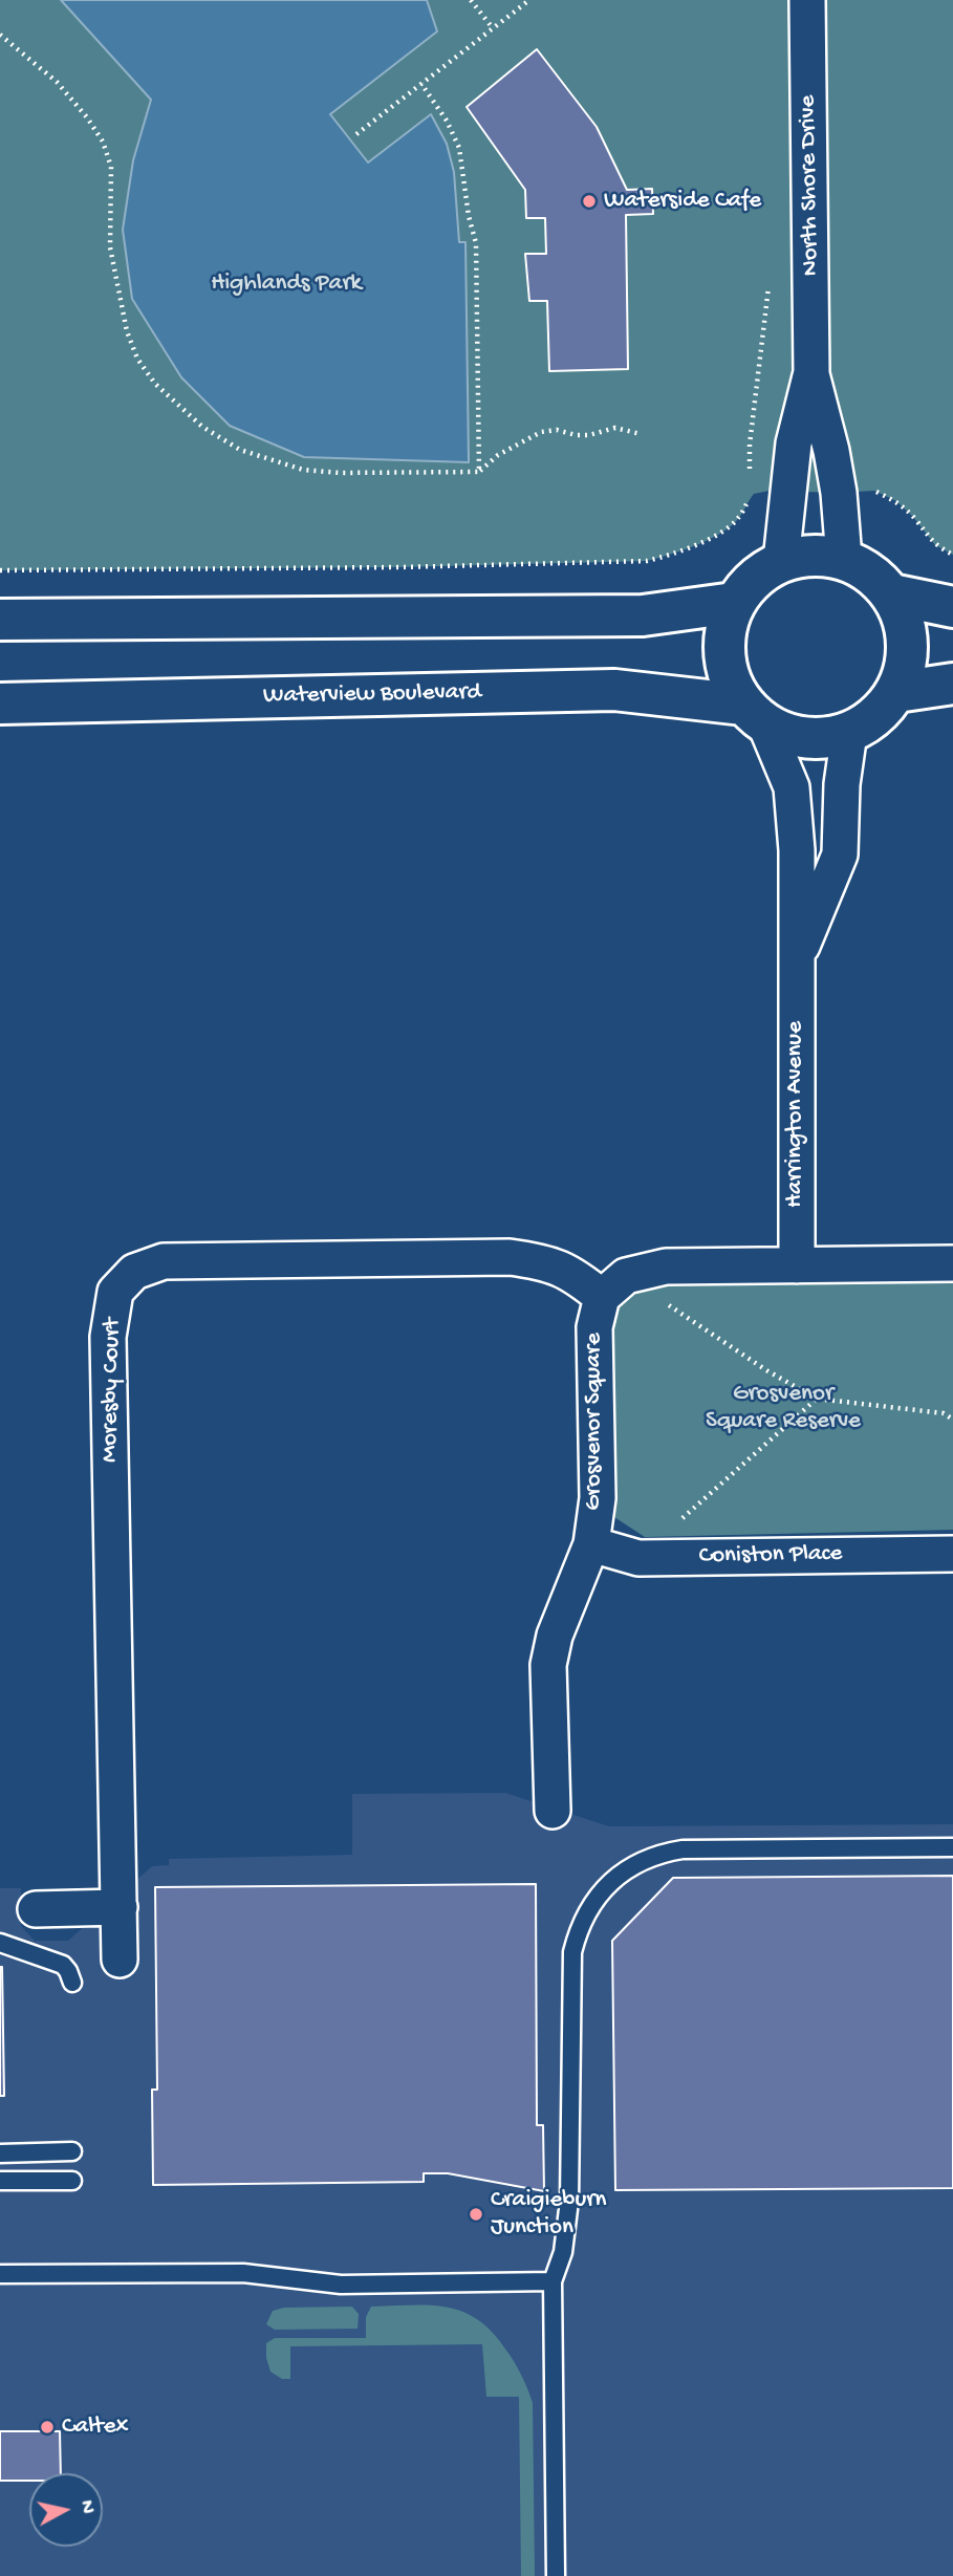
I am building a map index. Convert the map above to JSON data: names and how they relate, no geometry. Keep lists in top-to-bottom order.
{
  "streets": {
    "street": [
      "North Shore Drive",
      "Waterview Boulevard",
      "Harrington Avenue",
      "Moresby Court",
      "Grosvenor Square",
      "Coniston Place"
    ]
  },
  "crossings": [
    ["North Shore Drive", "Waterview Boulevard"],
    ["North Shore Drive", "Harrington Avenue"],
    ["Waterview Boulevard", "Harrington Avenue"],
    ["Moresby Court", "Grosvenor Square"],
    ["Grosvenor Square", "Coniston Place"]
  ],
  "parks": ["Highlands Park", "Grosvenor Square Reserve"],
  "places": ["Waterside Cafe", "Craigieburn Junction", "Caltex"],
  "north": "right"
}
